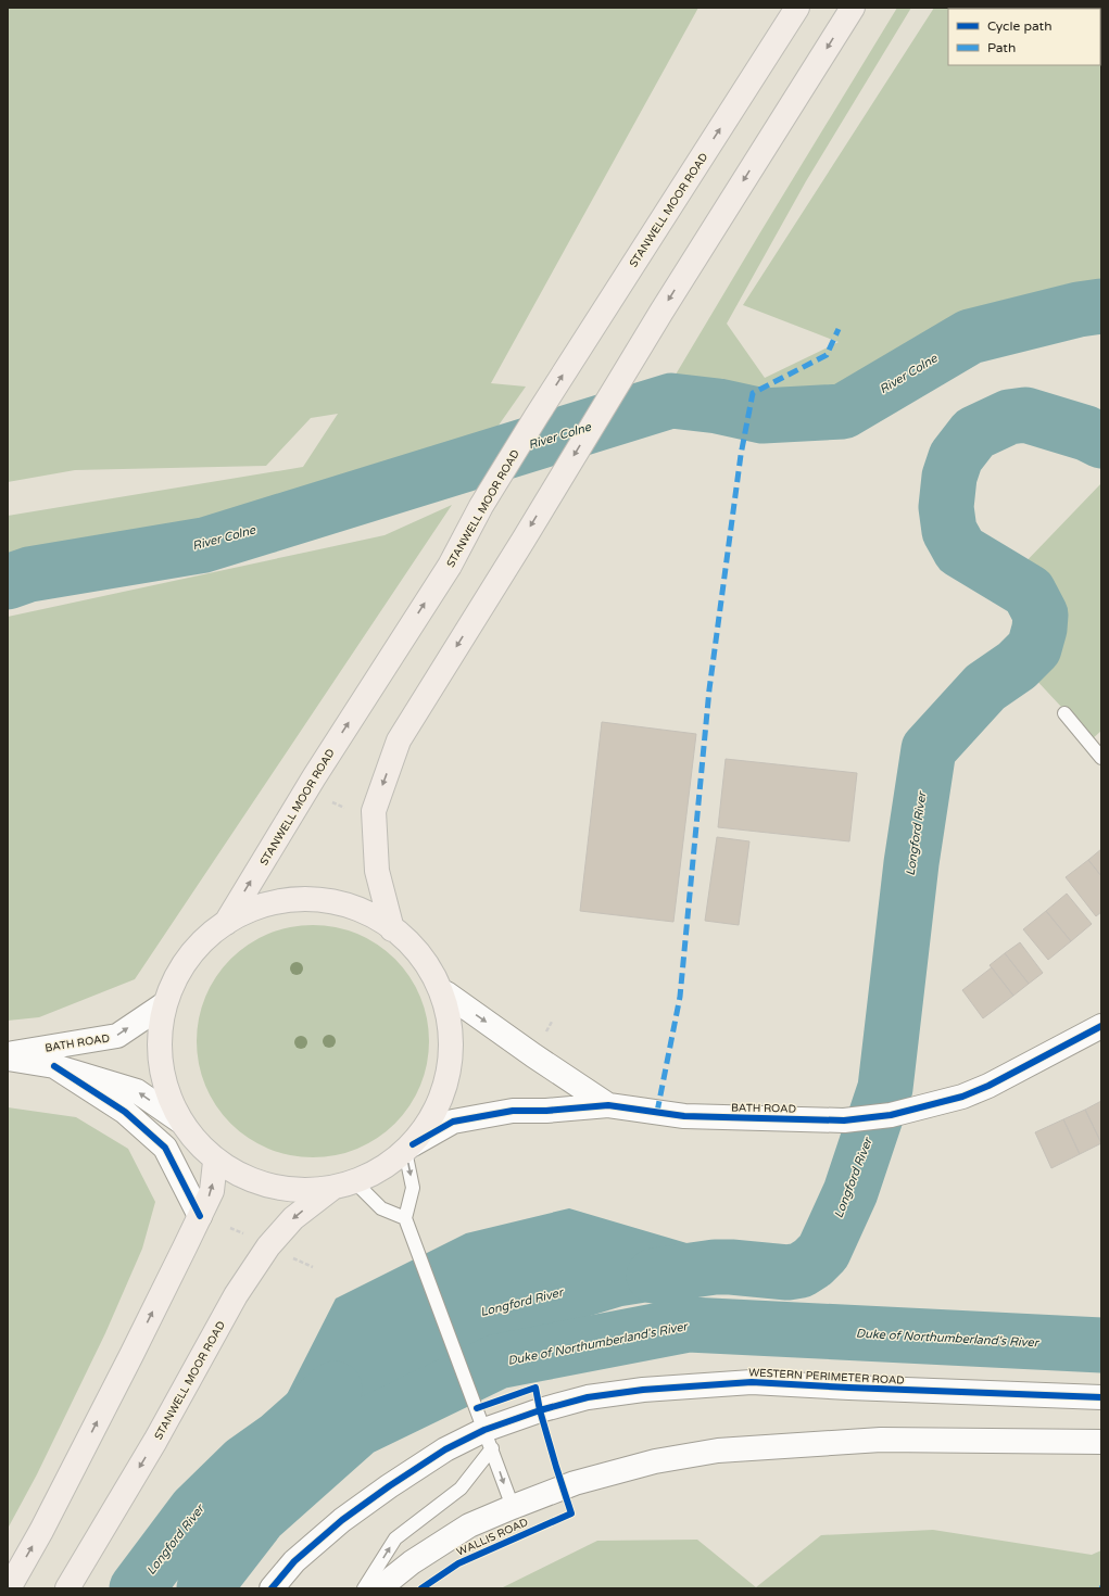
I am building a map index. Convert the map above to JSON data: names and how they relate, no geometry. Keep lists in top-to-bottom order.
{
  "streets": {
    "main road": ["STANWELL MOOR ROAD"],
    "street": ["BATH ROAD", "WESTERN PERIMETER ROAD"],
    "cycle path": ["WALLIS ROAD"]
  },
  "water": ["River Colne", "Longford River", "Duke of Northumberland's River"],
  "legend": ["Cycle path", "Path"]
}
